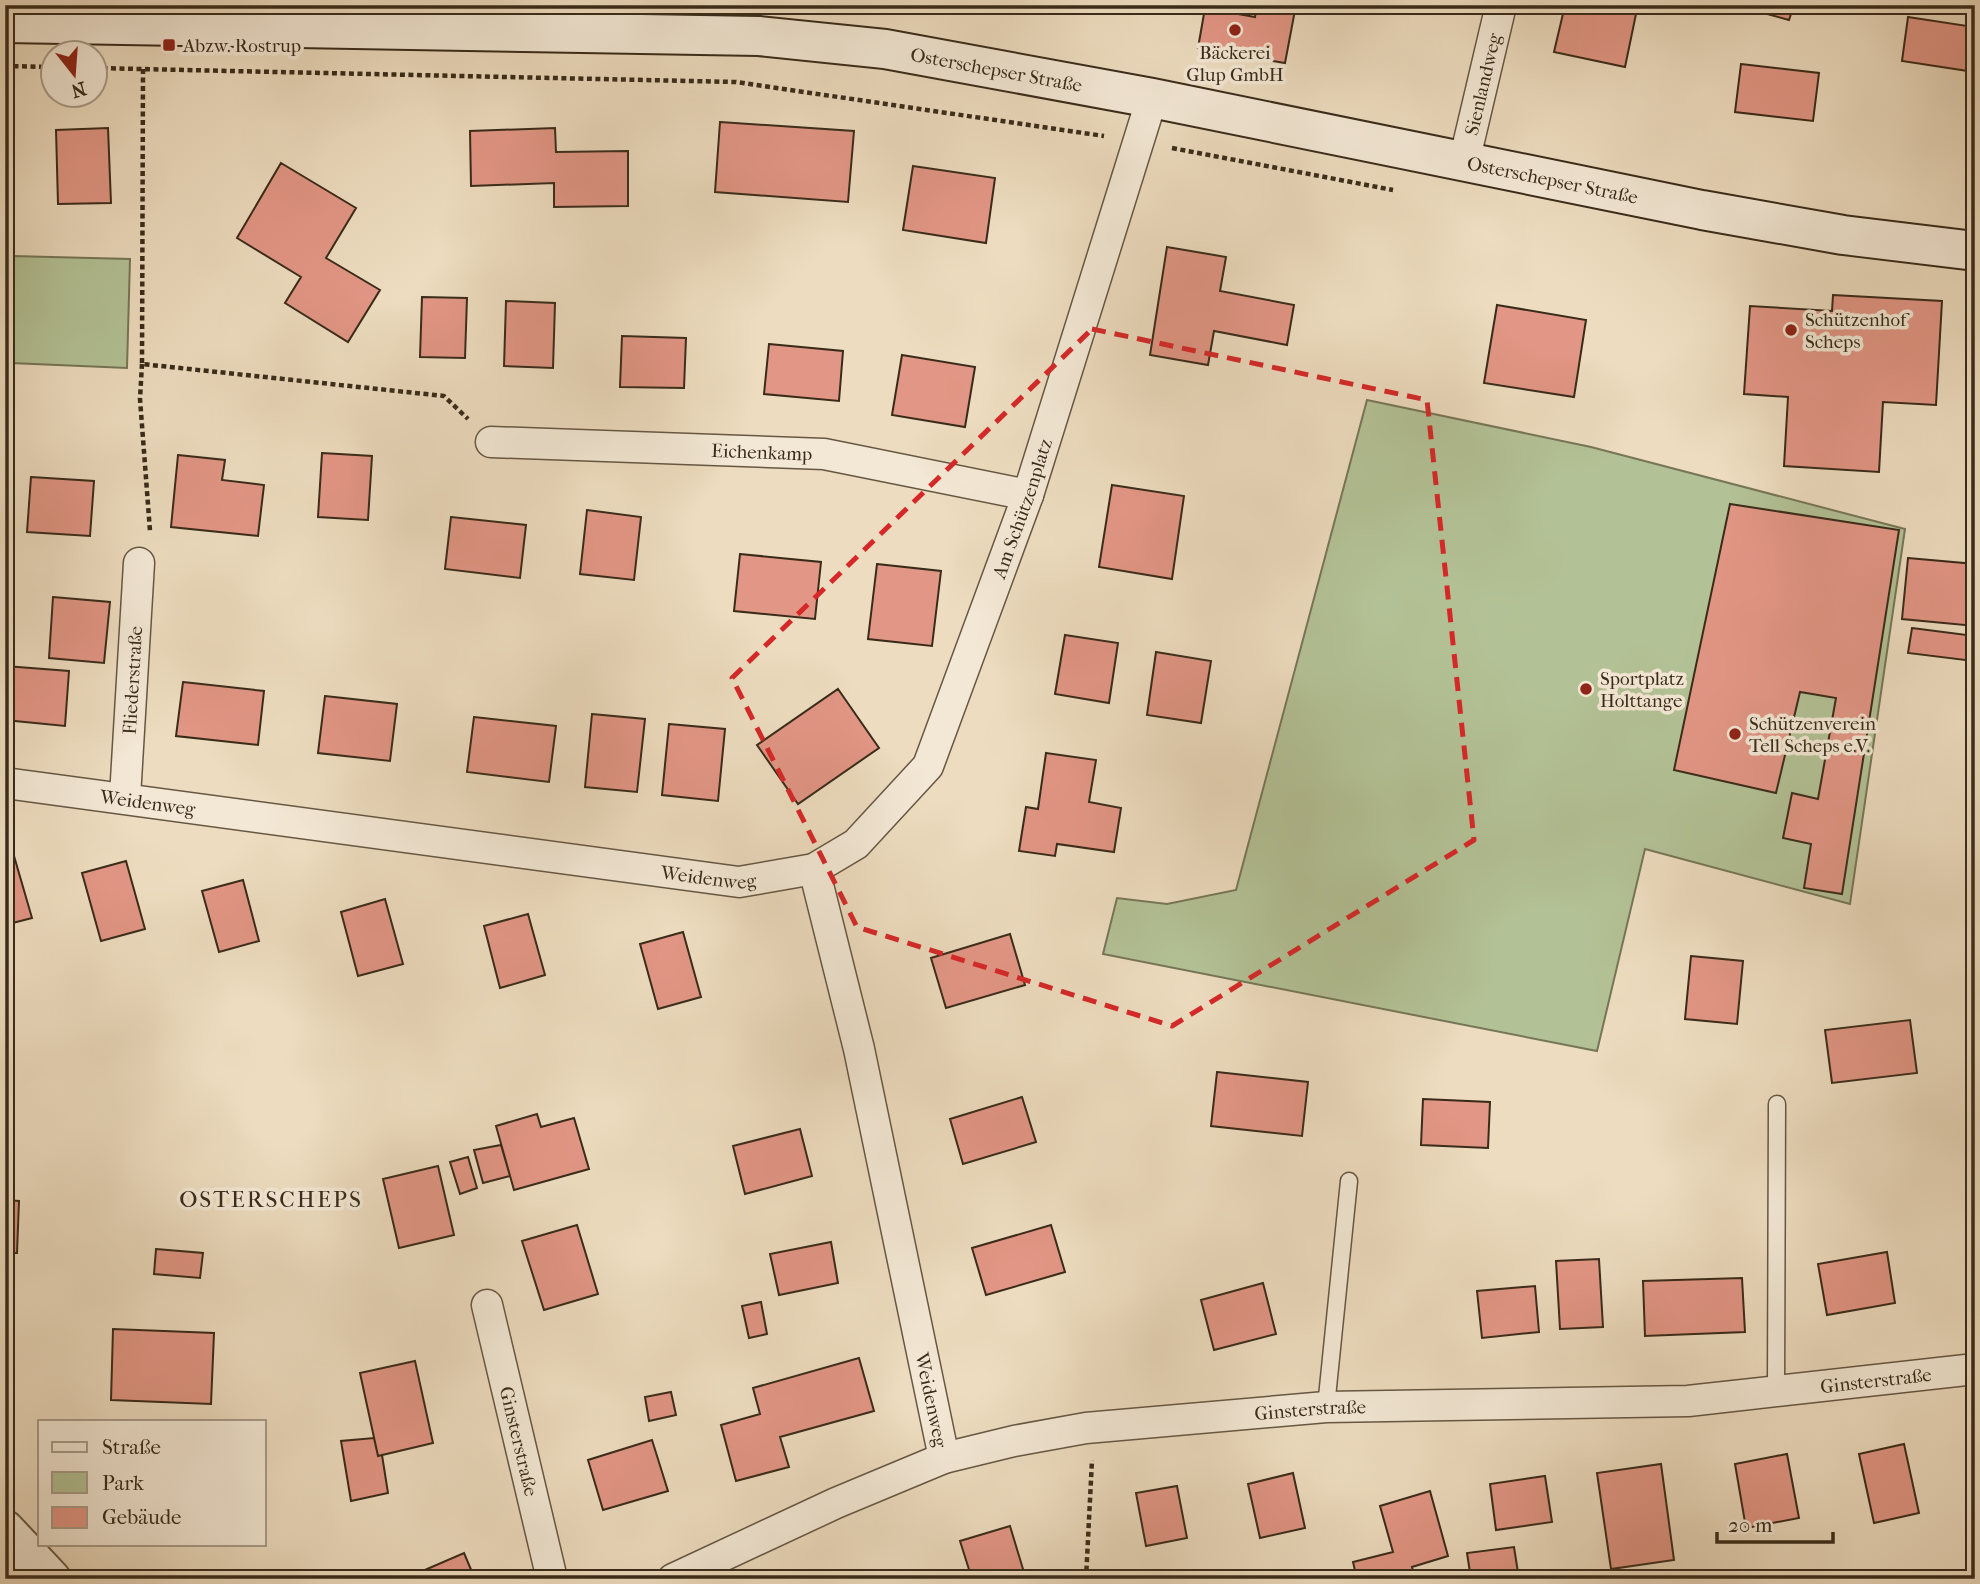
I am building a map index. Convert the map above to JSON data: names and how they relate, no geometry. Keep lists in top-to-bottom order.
{
  "streets": {
    "main road": ["Osterschepser Straße"],
    "street": [
      "Sienlandweg",
      "Eichenkamp",
      "Am Schützenplatz",
      "Fliederstraße",
      "Weidenweg",
      "Ginsterstraße"
    ]
  },
  "crossings": [
    ["Osterschepser Straße", "Sienlandweg"],
    ["Osterschepser Straße", "Am Schützenplatz"],
    ["Eichenkamp", "Am Schützenplatz"],
    ["Am Schützenplatz", "Weidenweg"],
    ["Fliederstraße", "Weidenweg"],
    ["Weidenweg", "Ginsterstraße"]
  ],
  "districts": ["OSTERSCHEPS"],
  "places": {
    "other": [
      "Bäckerei Glup GmbH",
      "Schützenhof Scheps",
      "Sportplatz Holttange",
      "Schützenverein Tell Scheps e.V."
    ],
    "transit": ["Abzw. Rostrup"]
  },
  "legend": ["Straße", "Park", "Gebäude"],
  "scale_bar": "20 m",
  "north": "bottom"
}
